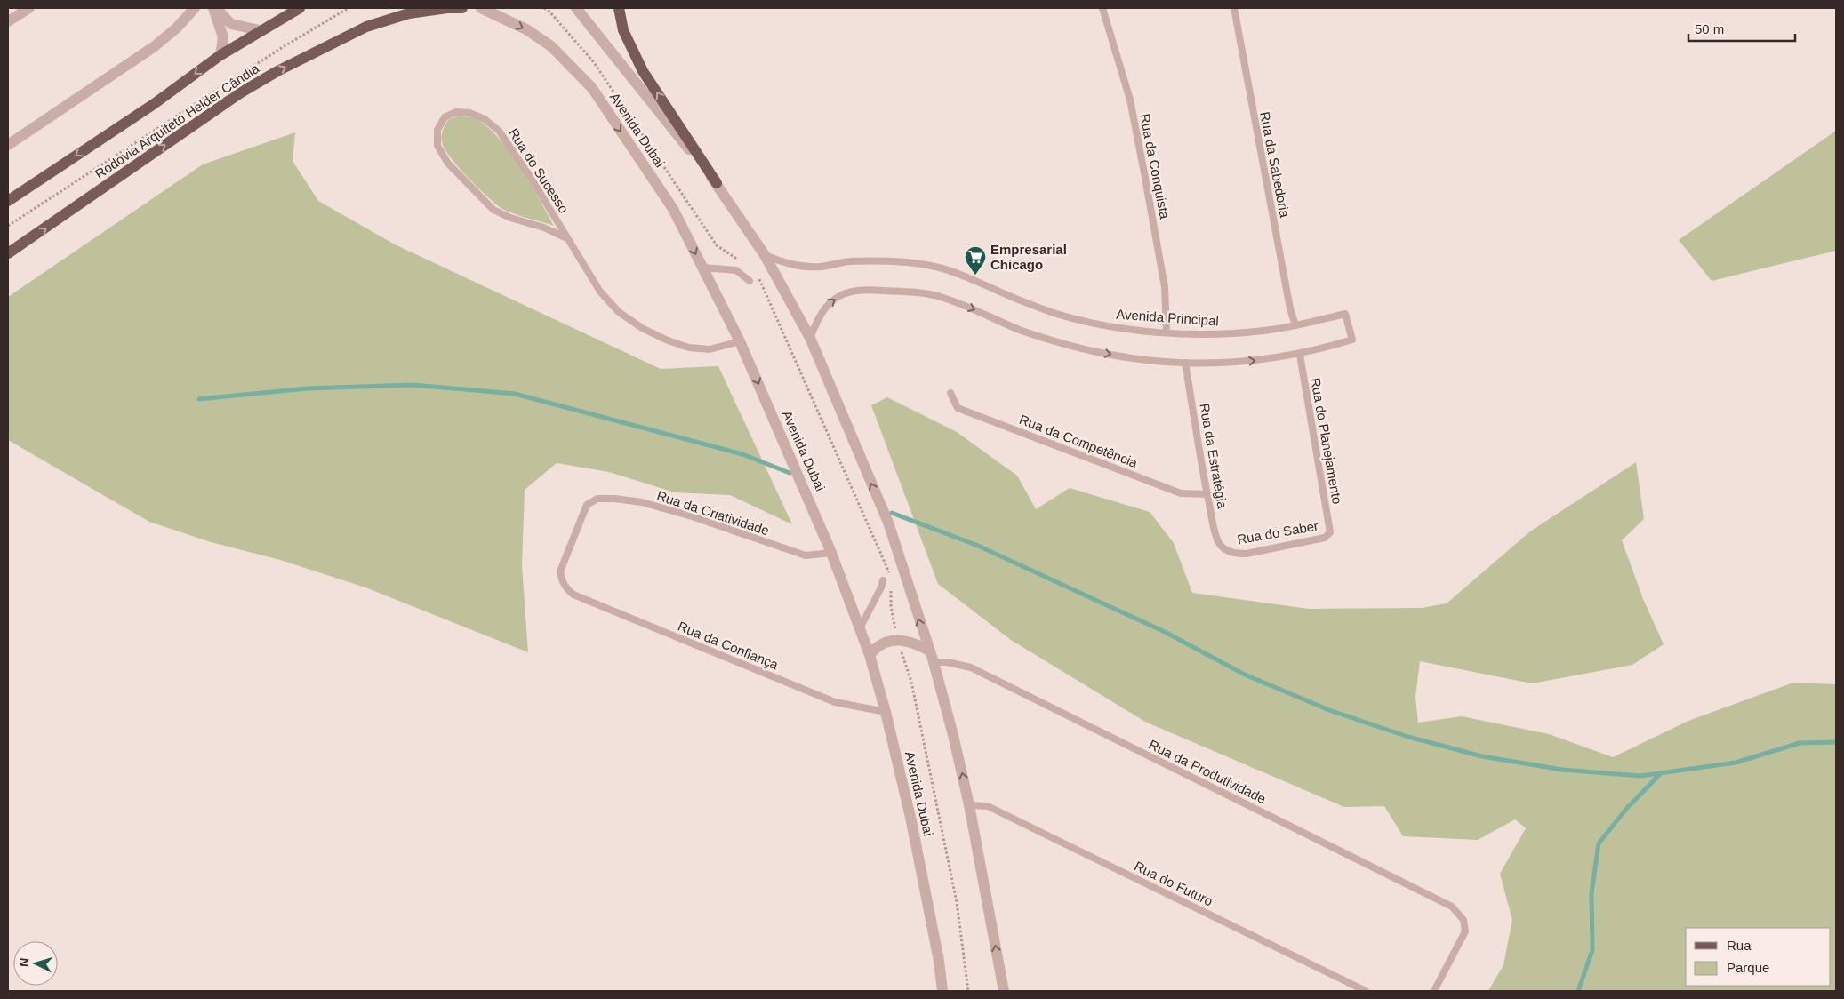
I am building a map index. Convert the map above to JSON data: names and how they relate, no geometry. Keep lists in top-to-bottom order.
{
  "streets": {
    "main road": ["Rodovia Arquiteto Helder Cândia"],
    "street": ["Avenida Dubai"],
    "lane": [
      "Rua da Sabedoria",
      "Rua da Conquista",
      "Rua do Sucesso",
      "Avenida Principal",
      "Rua da Competência",
      "Rua do Planejamento",
      "Rua da Estratégia",
      "Rua da Criatividade",
      "Rua do Saber",
      "Rua da Confiança",
      "Rua da Produtividade",
      "Rua do Futuro"
    ]
  },
  "crossings": [
    ["Avenida Dubai", "Rua do Sucesso"],
    ["Avenida Dubai", "Avenida Principal"],
    ["Avenida Dubai", "Rua da Criatividade"],
    ["Avenida Dubai", "Rua da Confiança"],
    ["Avenida Dubai", "Rua da Produtividade"],
    ["Avenida Dubai", "Rua do Futuro"],
    ["Rua da Sabedoria", "Avenida Principal"],
    ["Rua da Conquista", "Avenida Principal"],
    ["Avenida Principal", "Rua do Planejamento"],
    ["Avenida Principal", "Rua da Estratégia"],
    ["Rua da Competência", "Rua da Estratégia"],
    ["Rua do Planejamento", "Rua do Saber"],
    ["Rua da Estratégia", "Rua do Saber"],
    ["Rua da Criatividade", "Rua da Confiança"]
  ],
  "places": {
    "supermarket": ["Empresarial Chicago"]
  },
  "legend": ["Rua", "Parque"],
  "scale_bar": "50 m",
  "north": "left"
}
